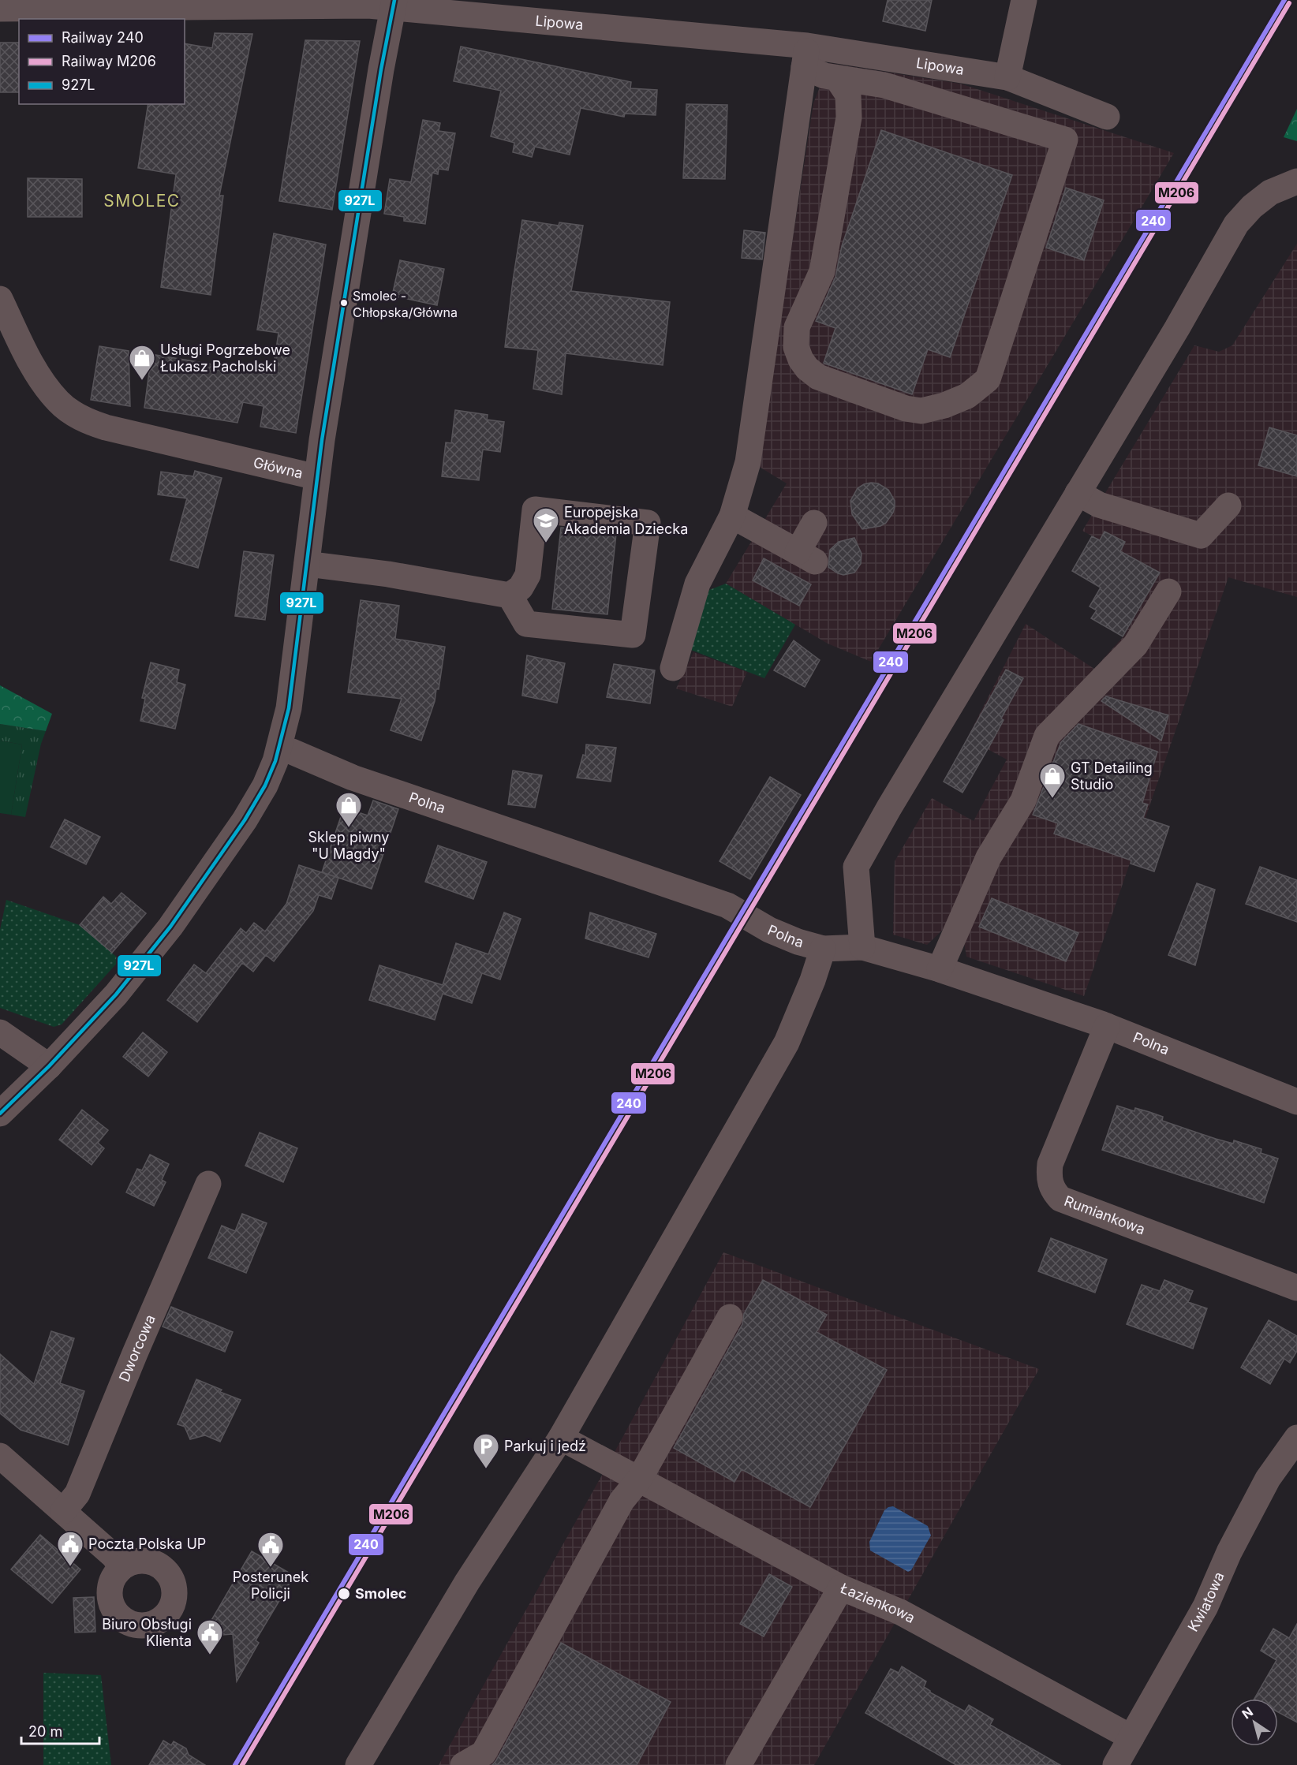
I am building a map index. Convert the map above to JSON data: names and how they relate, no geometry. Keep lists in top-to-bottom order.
{
  "streets": {
    "street": [
      "Lipowa",
      "Główna",
      "Polna",
      "Rumiankowa",
      "Dworcowa",
      "Kwiatowa",
      "Łazienkowa"
    ]
  },
  "crossings": [
    ["Główna", "Polna"],
    ["Polna", "Rumiankowa"],
    ["Kwiatowa", "Łazienkowa"]
  ],
  "districts": ["SMOLEC"],
  "places": {
    "other": ["Smolec - Chłopska/Główna", "Smolec"],
    "shop": ["Usługi Pogrzebowe Łukasz Pacholski", "GT Detailing Studio", "Sklep piwny \"U Magdy\""],
    "school or university": ["Europejska Akademia Dziecka"],
    "parking": ["Parkuj i jedź"],
    "public building": ["Poczta Polska UP", "Posterunek Policji", "Biuro Obsługi Klienta"]
  },
  "lines": ["rail line 240", "transit line 927L", "rail line M206"],
  "legend": ["Railway 240", "Railway M206", "927L"],
  "scale_bar": "20 m",
  "north": "top left"
}
